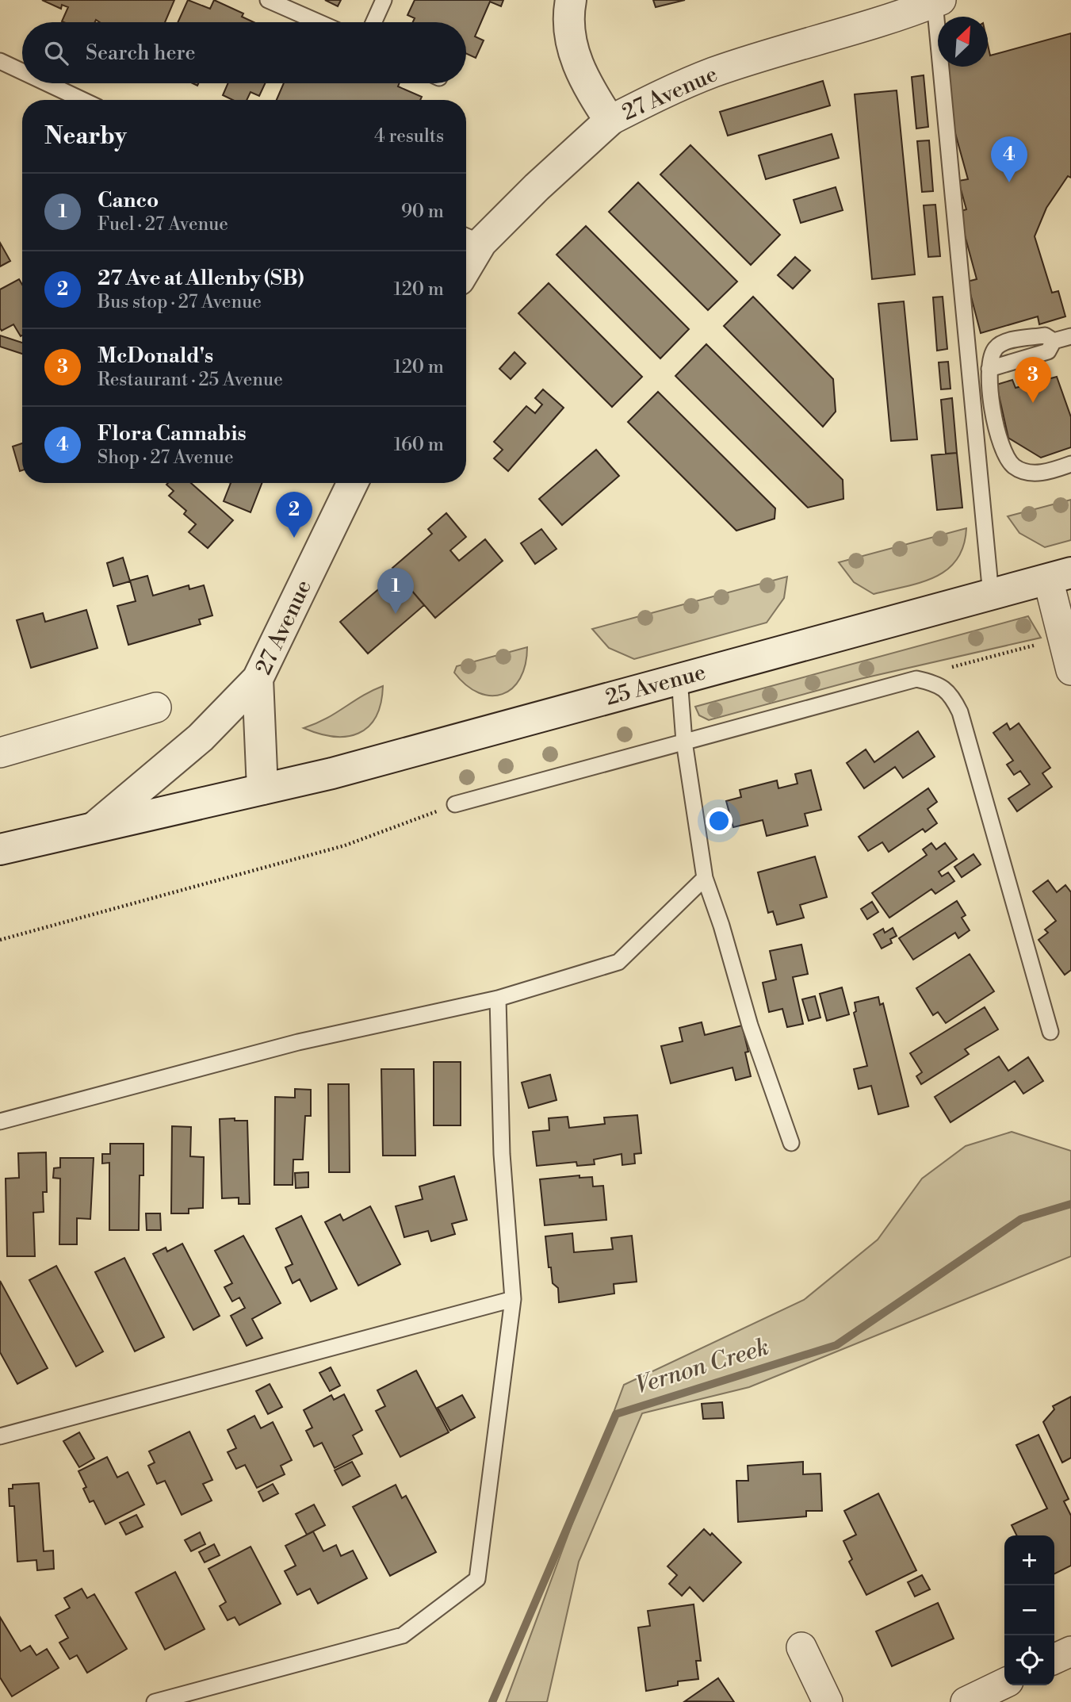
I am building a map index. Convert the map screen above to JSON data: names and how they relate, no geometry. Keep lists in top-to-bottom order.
{
  "streets": {
    "main road": ["27 Avenue", "25 Avenue"]
  },
  "crossings": [
    ["27 Avenue", "25 Avenue"]
  ],
  "water": ["Vernon Creek"],
  "north": "top right",
  "page": {
    "search": "Search here",
    "heading": ["Nearby", "4 results"],
    "pins": [
      "4",
      "3",
      "2",
      "1"
    ],
    "list": [
      {
        "mark": "1",
        "name": "Canco",
        "note": "Fuel · 27 Avenue",
        "value": "90 m"
      },
      {
        "mark": "2",
        "name": "27 Ave at Allenby (SB)",
        "note": "Bus stop · 27 Avenue",
        "value": "120 m"
      },
      {
        "mark": "3",
        "name": "McDonald's",
        "note": "Restaurant · 25 Avenue",
        "value": "120 m"
      },
      {
        "mark": "4",
        "name": "Flora Cannabis",
        "note": "Shop · 27 Avenue",
        "value": "160 m"
      }
    ],
    "map_buttons": ["+", "−"]
  }
}
